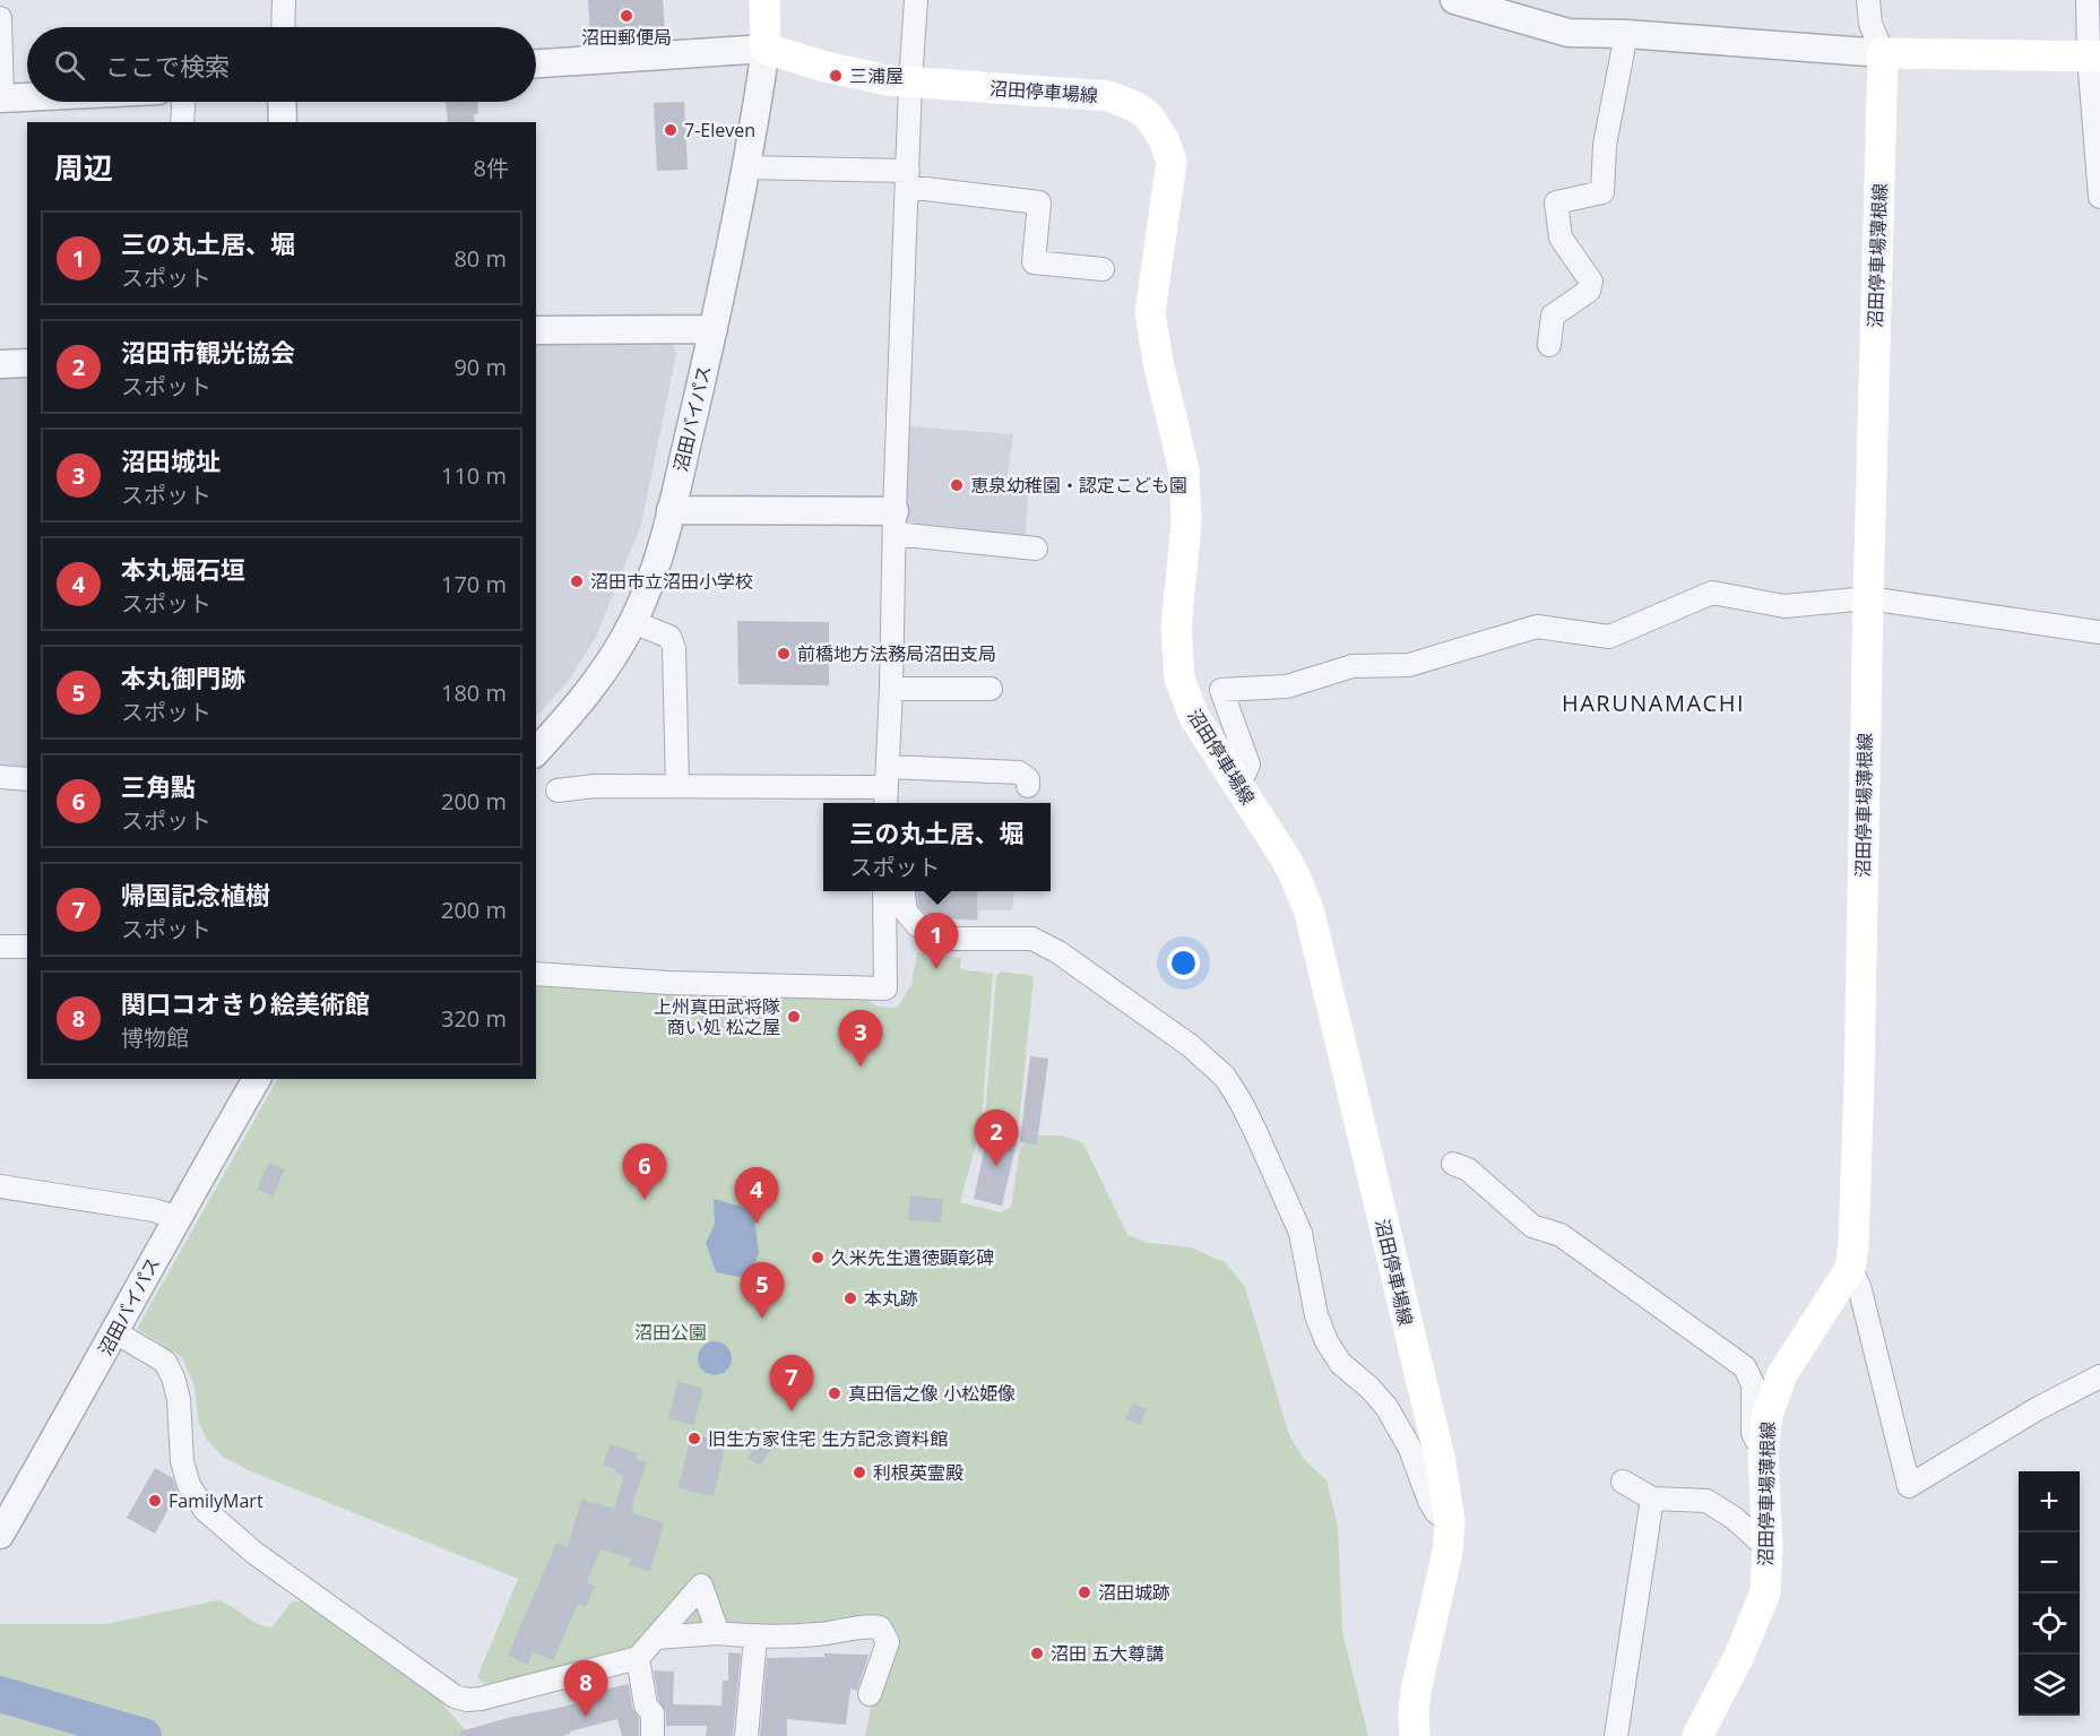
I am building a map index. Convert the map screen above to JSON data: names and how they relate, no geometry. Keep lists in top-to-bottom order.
{
  "streets": {
    "main road": ["沼田停車場線", "沼田停車場薄根線"],
    "street": ["沼田バイパス"]
  },
  "crossings": [
    ["沼田停車場線", "沼田バイパス"]
  ],
  "districts": ["HARUNAMACHI"],
  "parks": ["沼田公園"],
  "places": [
    "沼田郵便局",
    "三浦屋",
    "7-Eleven",
    "恵泉幼稚園・認定こども園",
    "沼田市立沼田小学校",
    "前橋地方法務局沼田支局",
    "上州真田武将隊 商い処 松之屋",
    "久米先生遺徳顕彰碑",
    "本丸跡",
    "真田信之像 小松姫像",
    "旧生方家住宅 生方記念資料館",
    "利根英霊殿",
    "FamilyMart",
    "沼田城跡",
    "沼田 五大尊講"
  ],
  "page": {
    "search": "ここで検索",
    "heading": ["周辺", "8件"],
    "list": [
      {
        "mark": "1",
        "name": "三の丸土居、堀",
        "note": "スポット",
        "value": "80 m"
      },
      {
        "mark": "2",
        "name": "沼田市観光協会",
        "note": "スポット",
        "value": "90 m"
      },
      {
        "mark": "3",
        "name": "沼田城址",
        "note": "スポット",
        "value": "110 m"
      },
      {
        "mark": "4",
        "name": "本丸堀石垣",
        "note": "スポット",
        "value": "170 m"
      },
      {
        "mark": "5",
        "name": "本丸御門跡",
        "note": "スポット",
        "value": "180 m"
      },
      {
        "mark": "6",
        "name": "三角點",
        "note": "スポット",
        "value": "200 m"
      },
      {
        "mark": "7",
        "name": "帰国記念植樹",
        "note": "スポット",
        "value": "200 m"
      },
      {
        "mark": "8",
        "name": "関口コオきり絵美術館",
        "note": "博物館",
        "value": "320 m"
      }
    ],
    "popup": ["三の丸土居、堀", "スポット"],
    "pins": [
      "1",
      "3",
      "2",
      "6",
      "4",
      "5",
      "7",
      "8"
    ],
    "map_buttons": ["+", "−"]
  }
}
